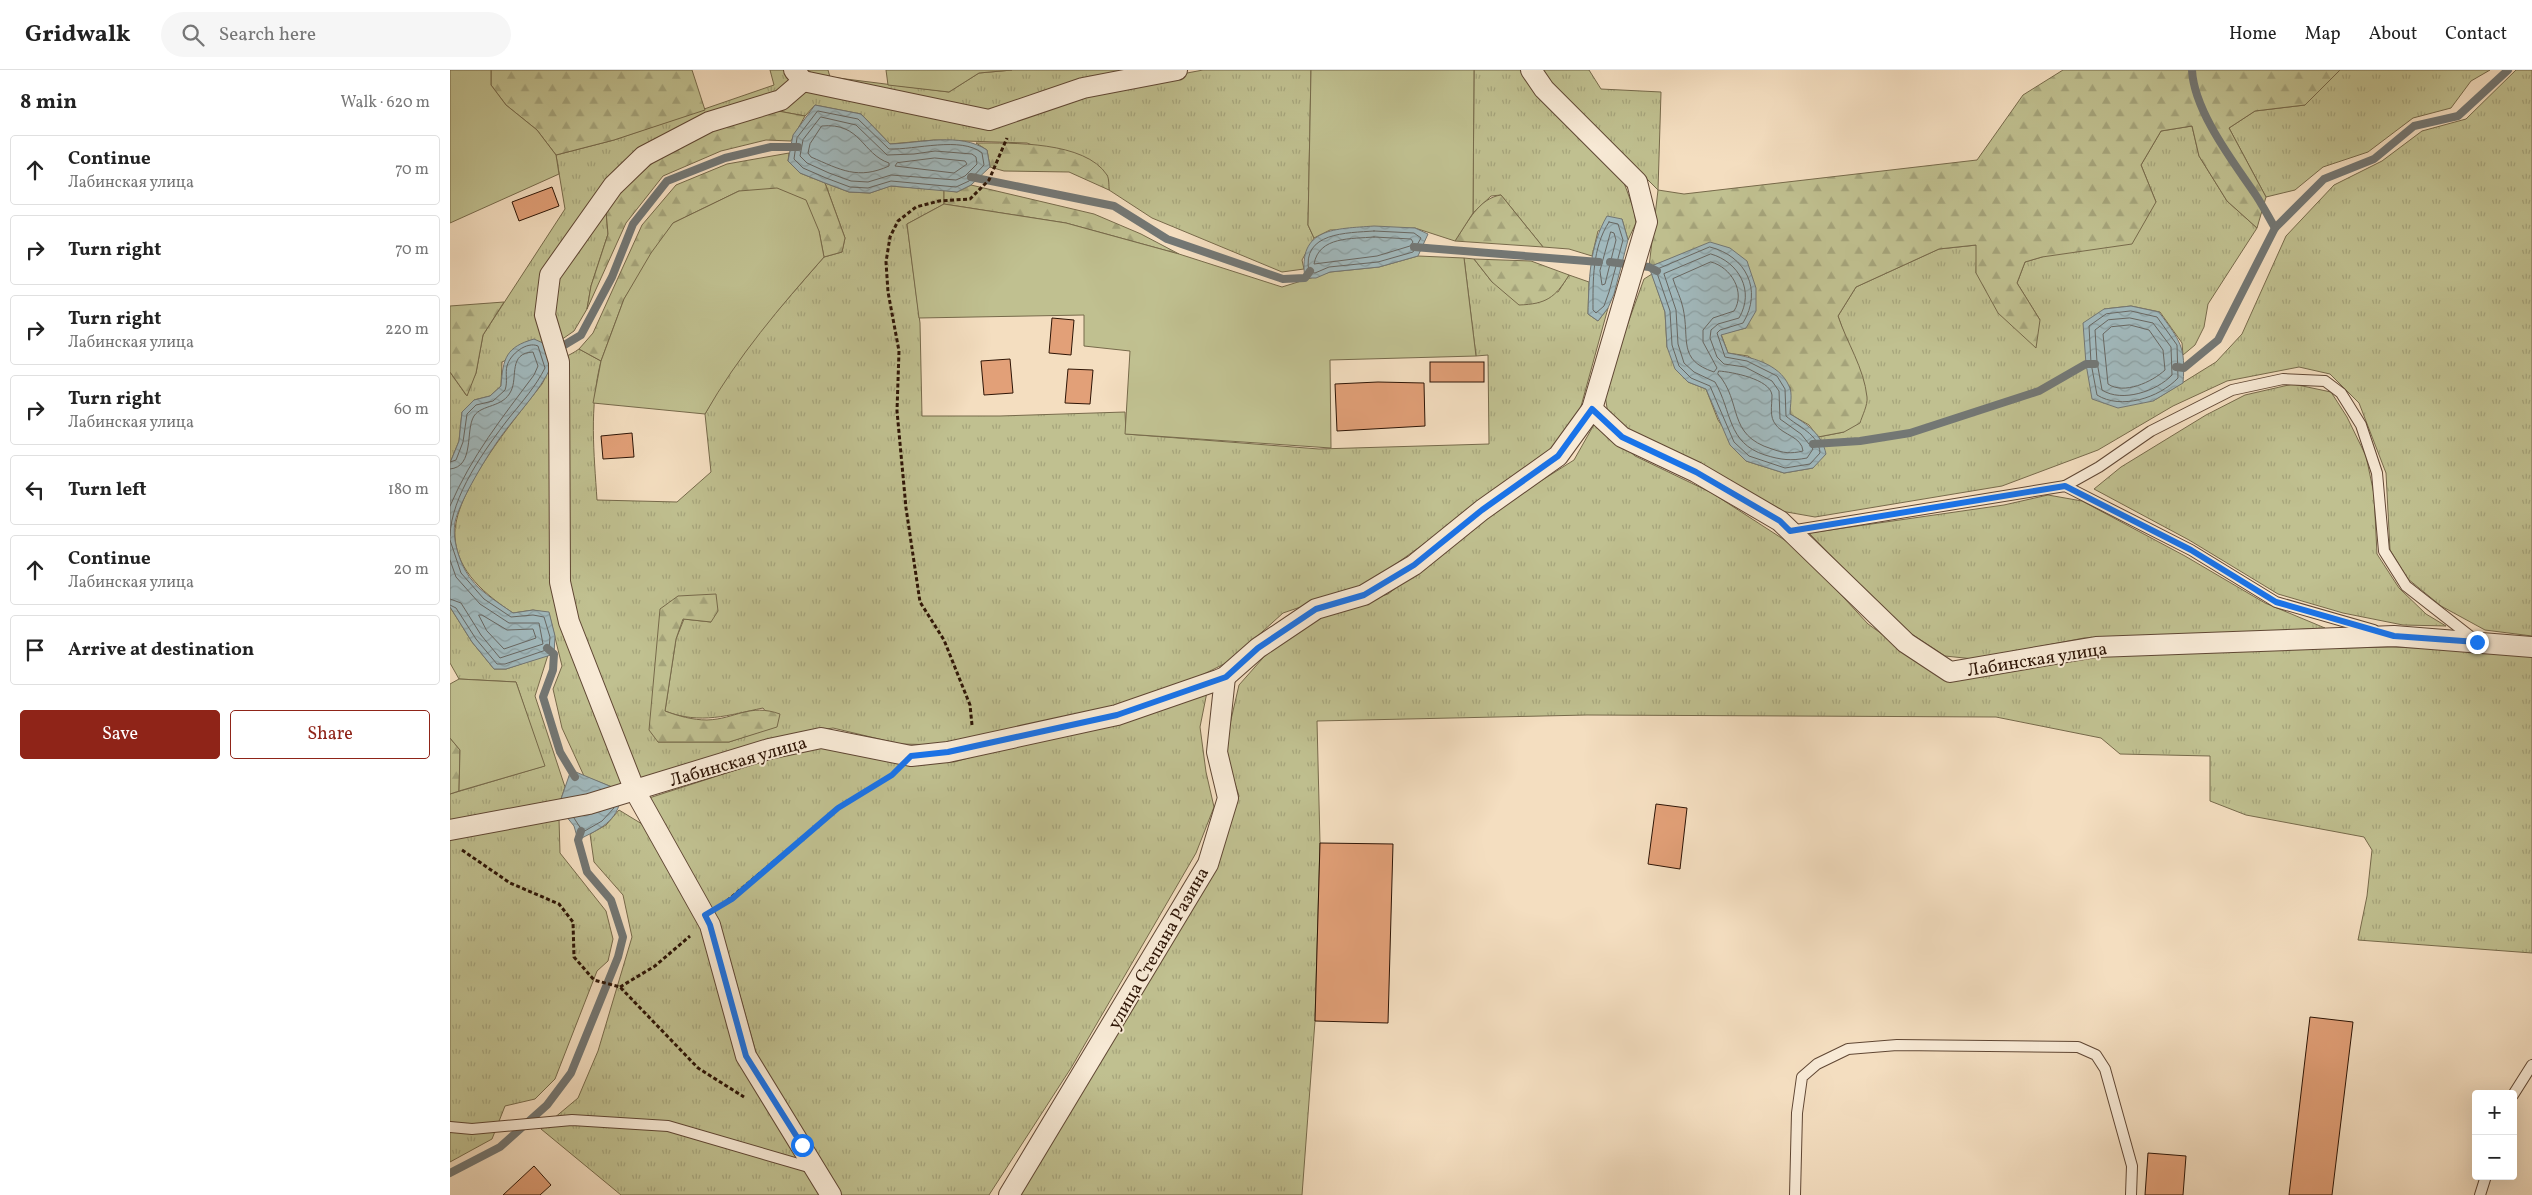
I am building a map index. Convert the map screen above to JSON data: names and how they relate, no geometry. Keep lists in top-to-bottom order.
{
  "streets": {
    "street": ["Лабинская улица", "улица Степана Разина"]
  },
  "crossings": [
    ["Лабинская улица", "улица Степана Разина"]
  ],
  "page": {
    "header": "Gridwalk",
    "search": "Search here",
    "nav": [
      "Home",
      "Map",
      "About",
      "Contact"
    ],
    "heading": ["8 min", "Walk · 620 m"],
    "list": [
      ["Continue", "Лабинская улица", "70 m"],
      ["Turn right", "70 m"],
      ["Turn right", "Лабинская улица", "220 m"],
      ["Turn right", "Лабинская улица", "60 m"],
      ["Turn left", "180 m"],
      ["Continue", "Лабинская улица", "20 m"],
      "Arrive at destination"
    ],
    "buttons": ["Save", "Share"],
    "map_buttons": ["+", "−"]
  }
}
